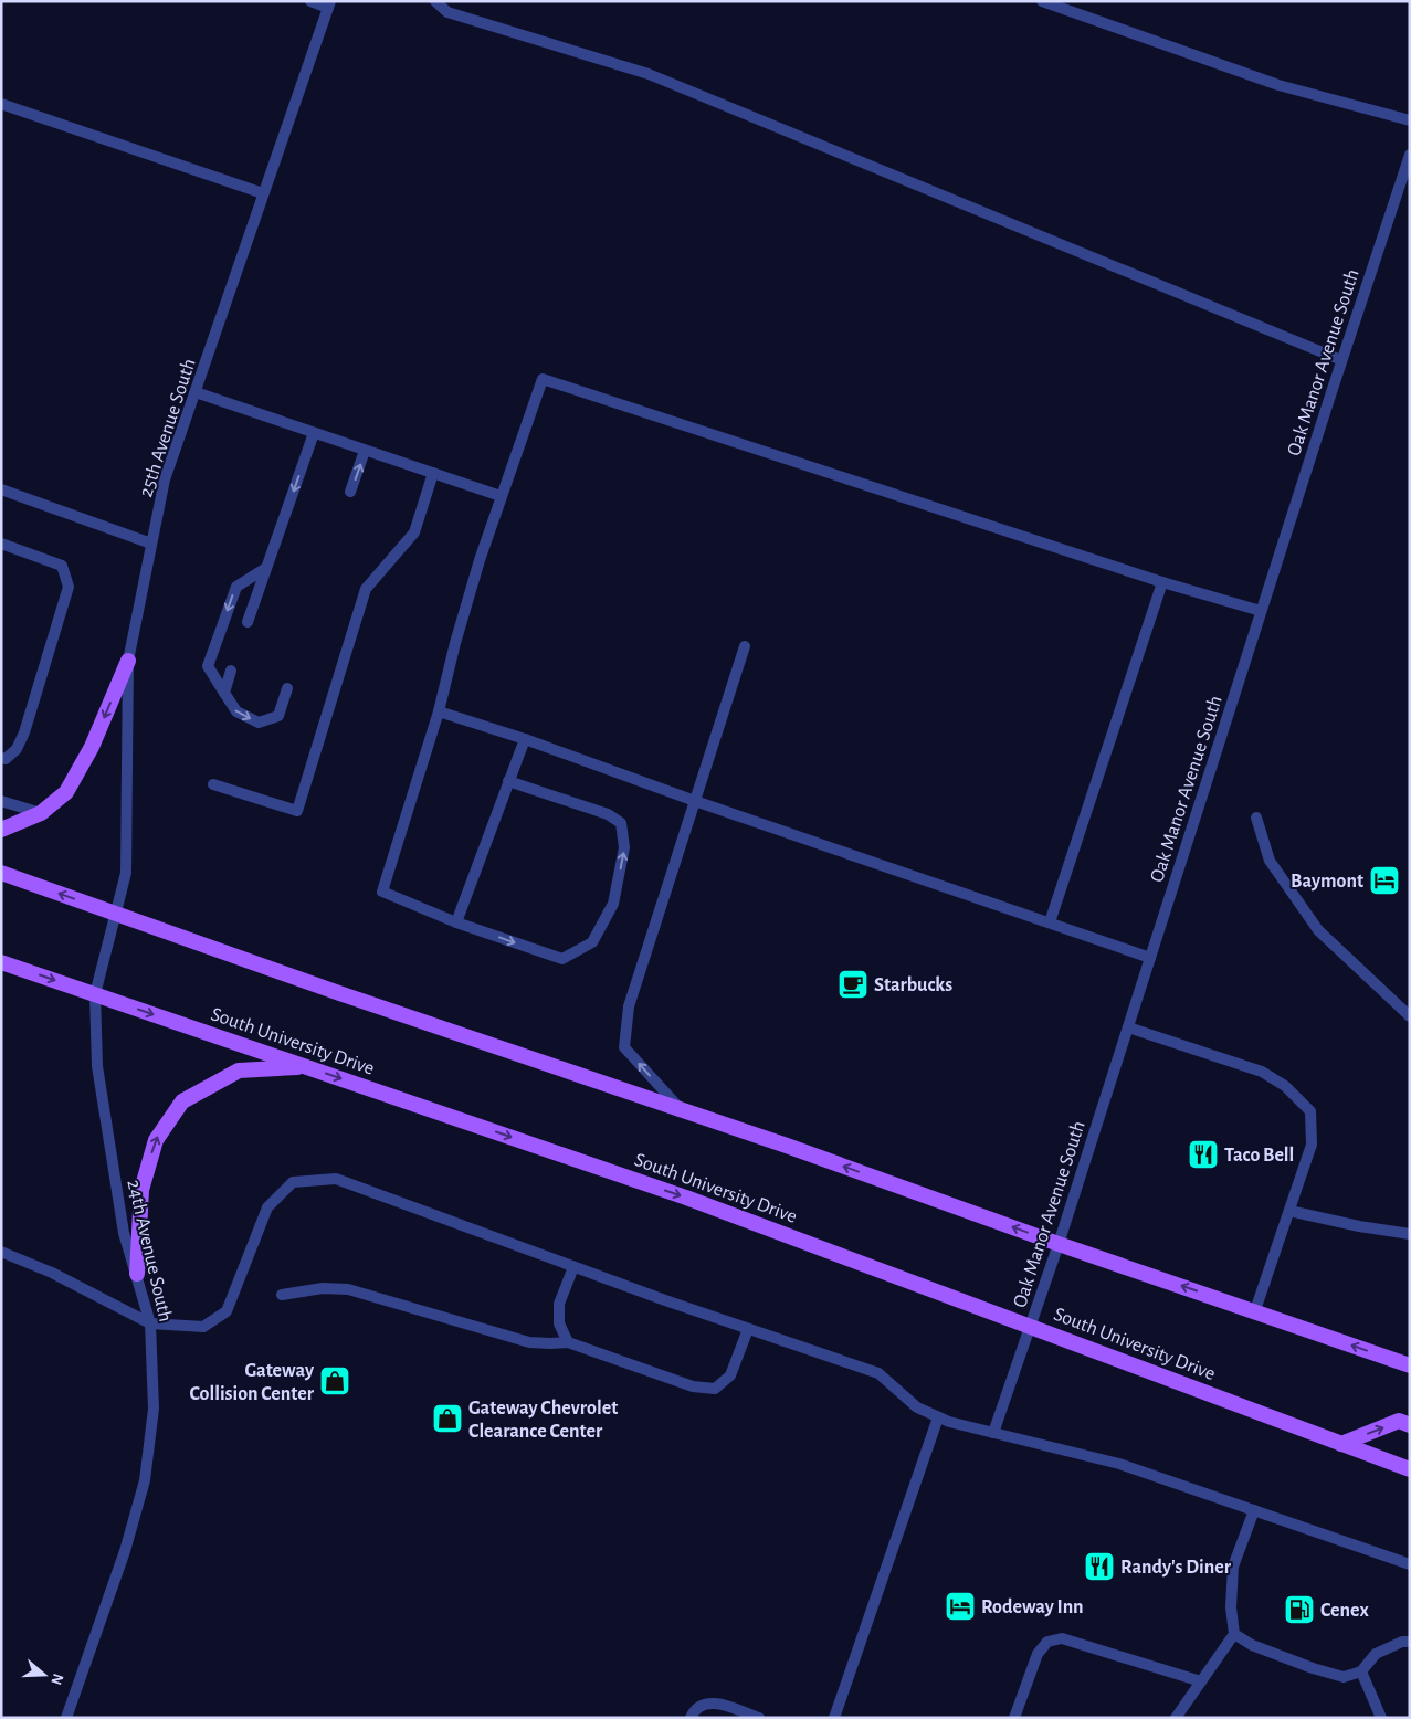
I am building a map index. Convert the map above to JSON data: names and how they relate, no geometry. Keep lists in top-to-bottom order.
{
  "streets": {
    "main road": ["South University Drive"],
    "street": ["Oak Manor Avenue South", "25th Avenue South", "24th Avenue South"]
  },
  "crossings": [
    ["Oak Manor Avenue South", "South University Drive"],
    ["25th Avenue South", "24th Avenue South"],
    ["South University Drive", "24th Avenue South"]
  ],
  "places": {
    "hotel": ["Baymont", "Rodeway Inn"],
    "cafe": ["Starbucks"],
    "restaurant": ["Taco Bell", "Randy's Diner"],
    "shop": ["Gateway Collision Center", "Gateway Chevrolet Clearance Center"],
    "fuel station": ["Cenex"]
  },
  "north": "right"
}
